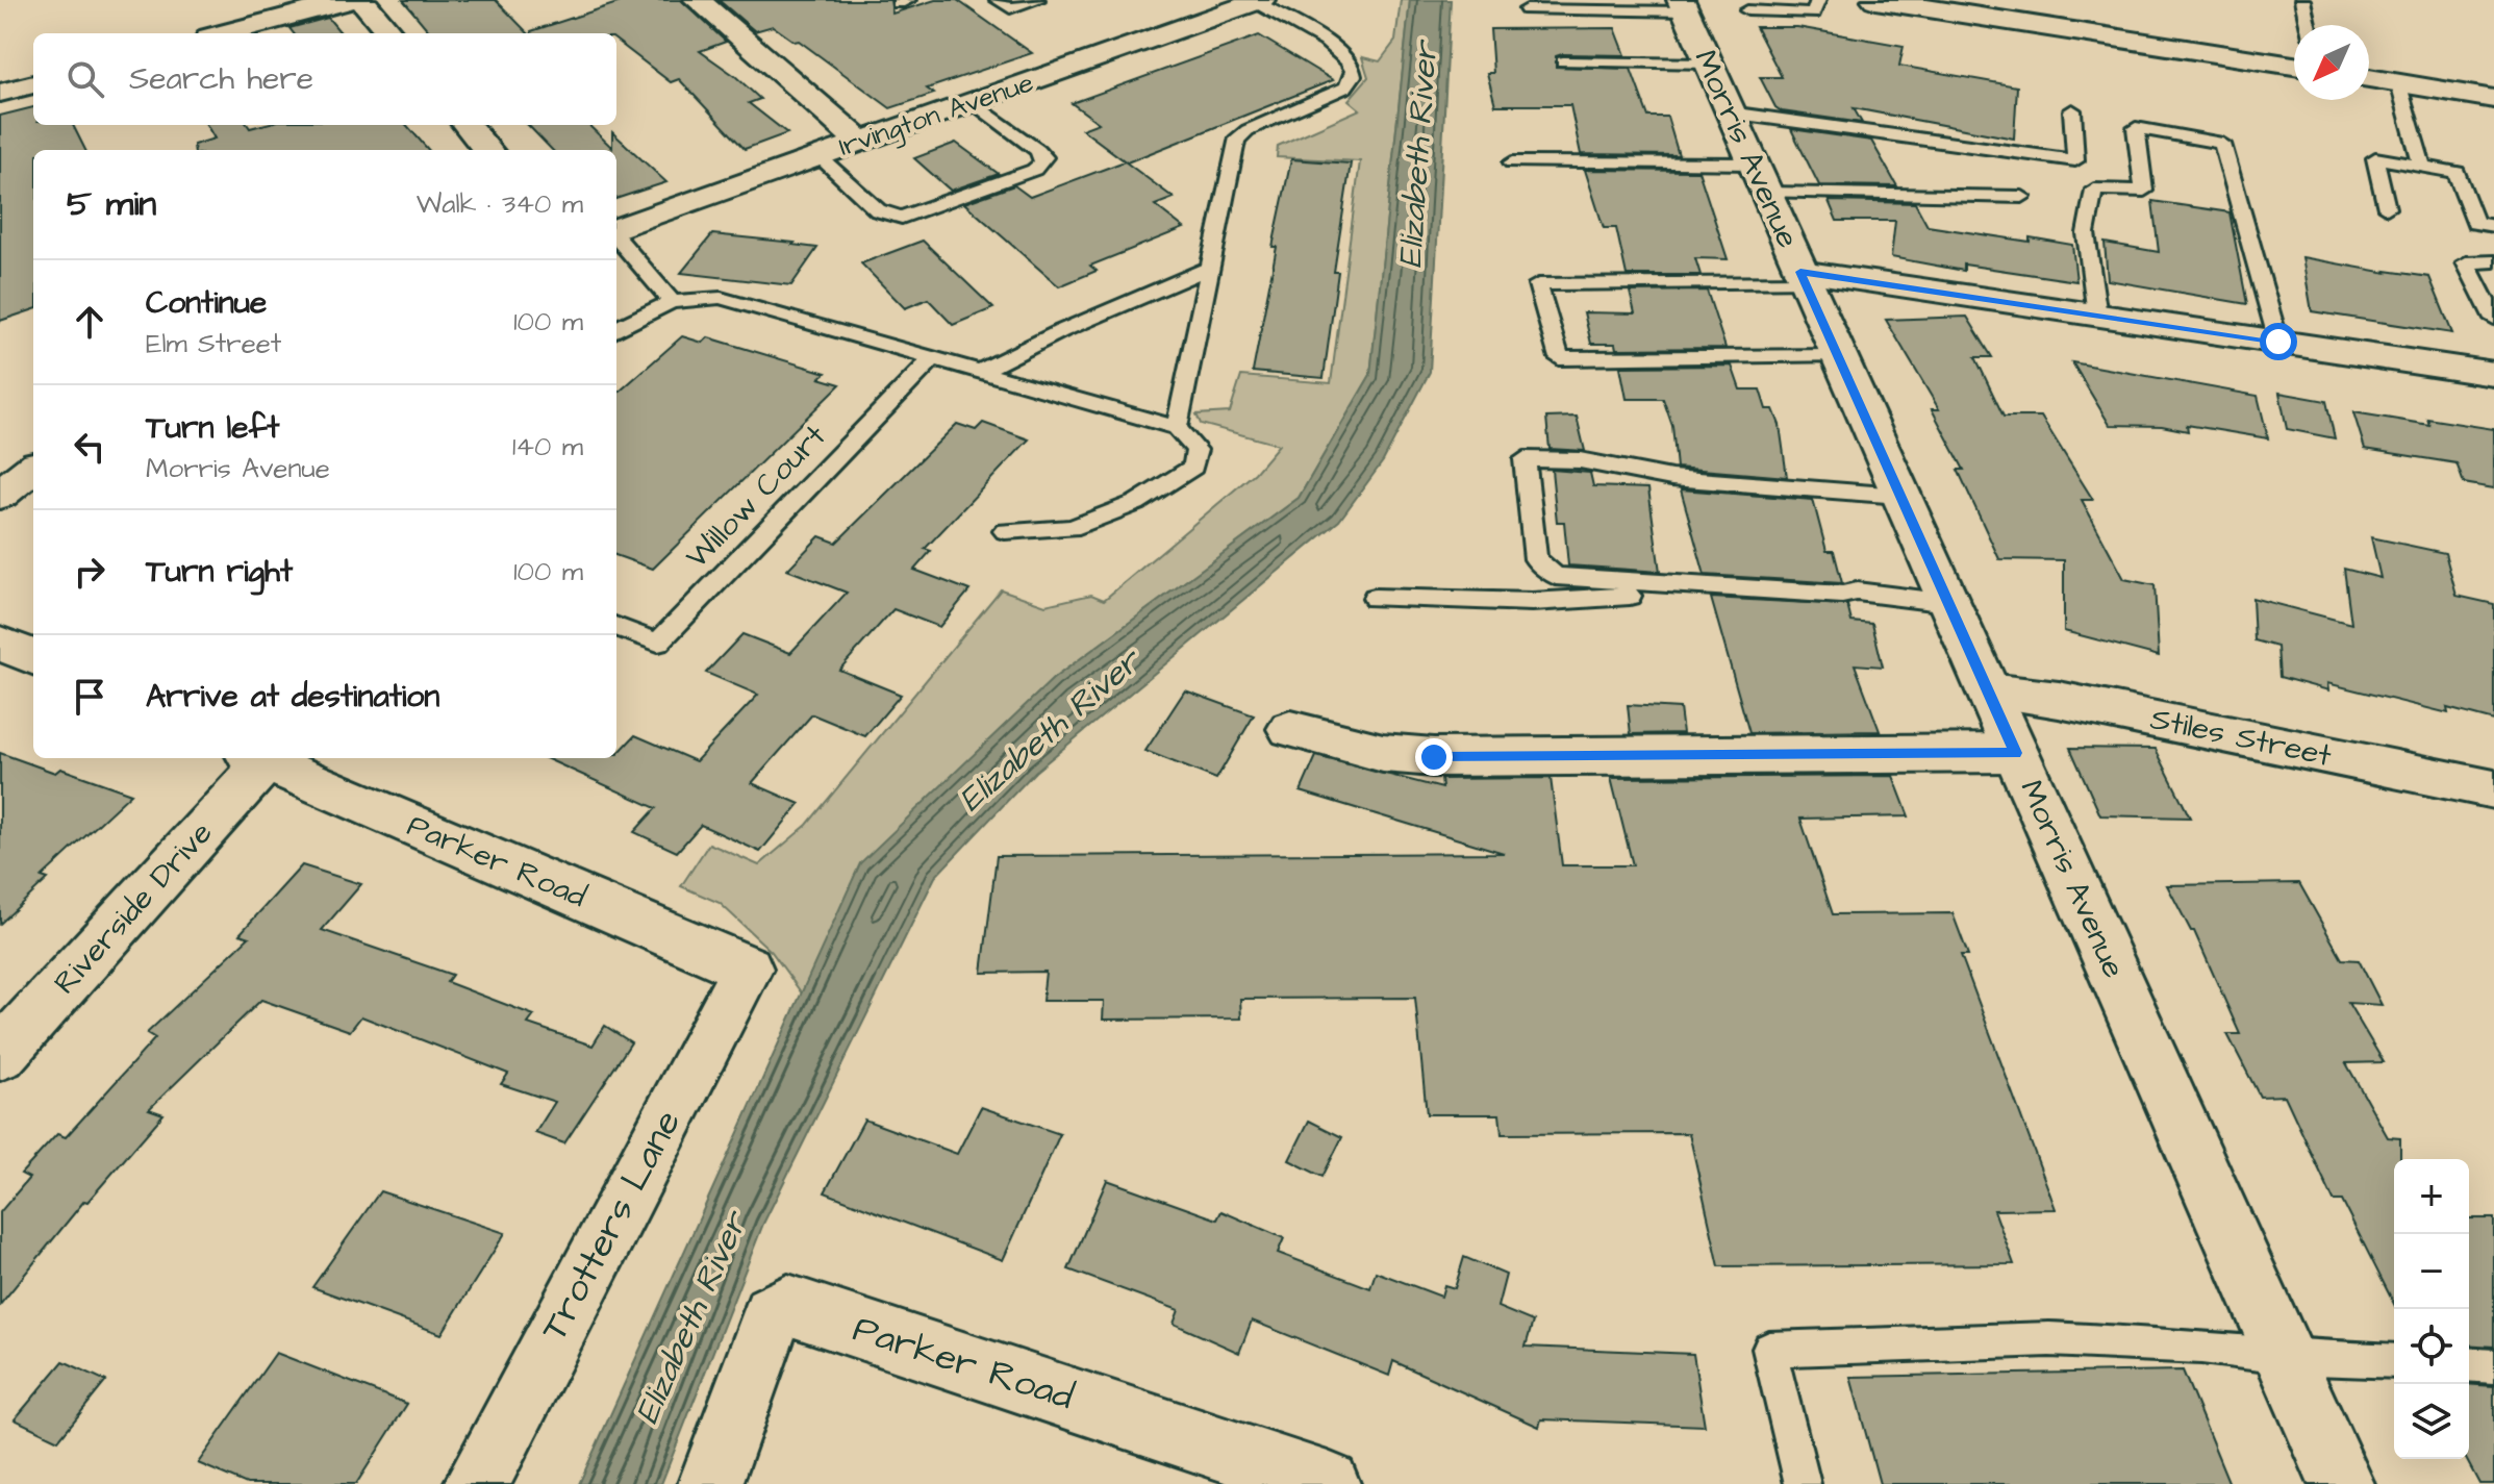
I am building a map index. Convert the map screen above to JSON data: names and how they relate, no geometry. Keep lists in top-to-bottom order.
{
  "streets": {
    "street": [
      "Irvington Avenue",
      "Morris Avenue",
      "Stiles Street",
      "Parker Road",
      "Riverside Drive",
      "Trotters Lane"
    ],
    "lane": ["Willow Court"]
  },
  "crossings": [
    ["Morris Avenue", "Stiles Street"],
    ["Parker Road", "Riverside Drive"],
    ["Parker Road", "Trotters Lane"]
  ],
  "water": ["Elizabeth River"],
  "north": "bottom left",
  "page": {
    "search": "Search here",
    "heading": ["5 min", "Walk · 340 m"],
    "list": [
      ["Continue", "Elm Street", "100 m"],
      ["Turn left", "Morris Avenue", "140 m"],
      ["Turn right", "100 m"],
      "Arrive at destination"
    ],
    "map_buttons": ["+", "−"]
  }
}
